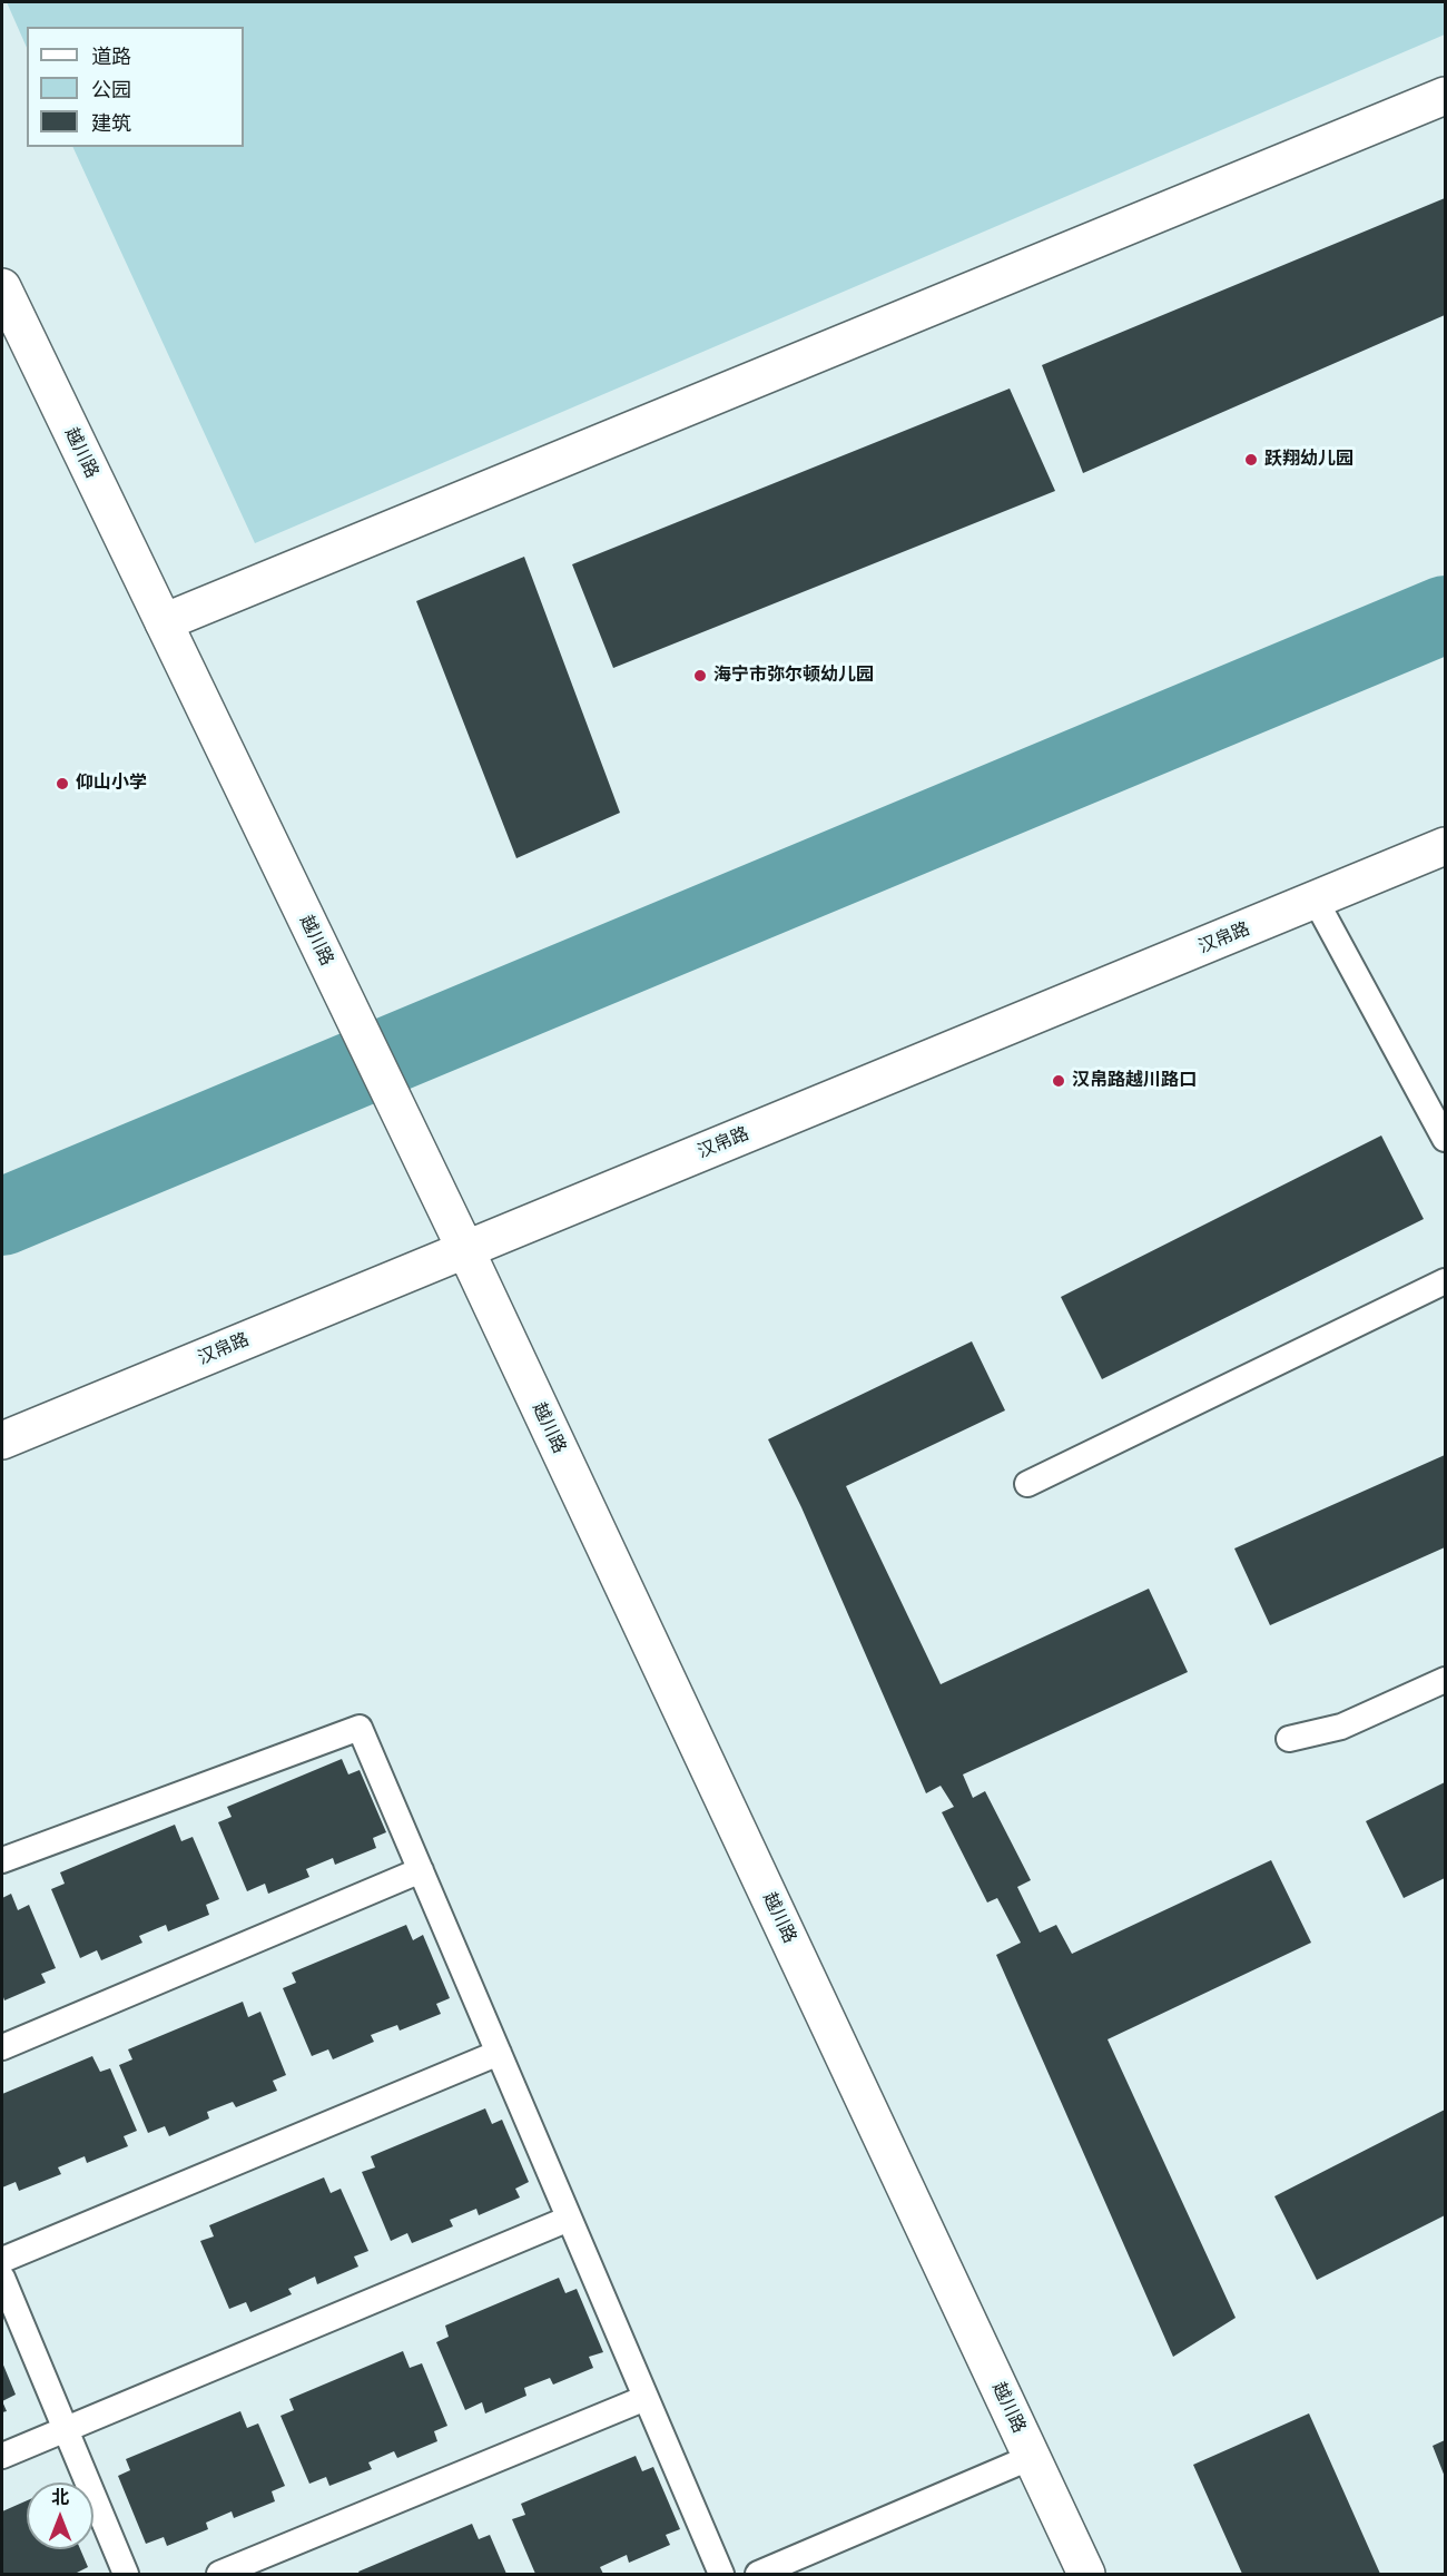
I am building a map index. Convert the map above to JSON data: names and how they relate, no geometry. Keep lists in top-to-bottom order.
{
  "streets": {
    "street": ["越川路", "汉帛路"]
  },
  "crossings": [
    ["越川路", "汉帛路"]
  ],
  "places": [
    "跃翔幼儿园",
    "海宁市弥尔顿幼儿园",
    "仰山小学",
    "汉帛路越川路口"
  ],
  "legend": ["道路", "公园", "建筑"],
  "north": "top"
}
